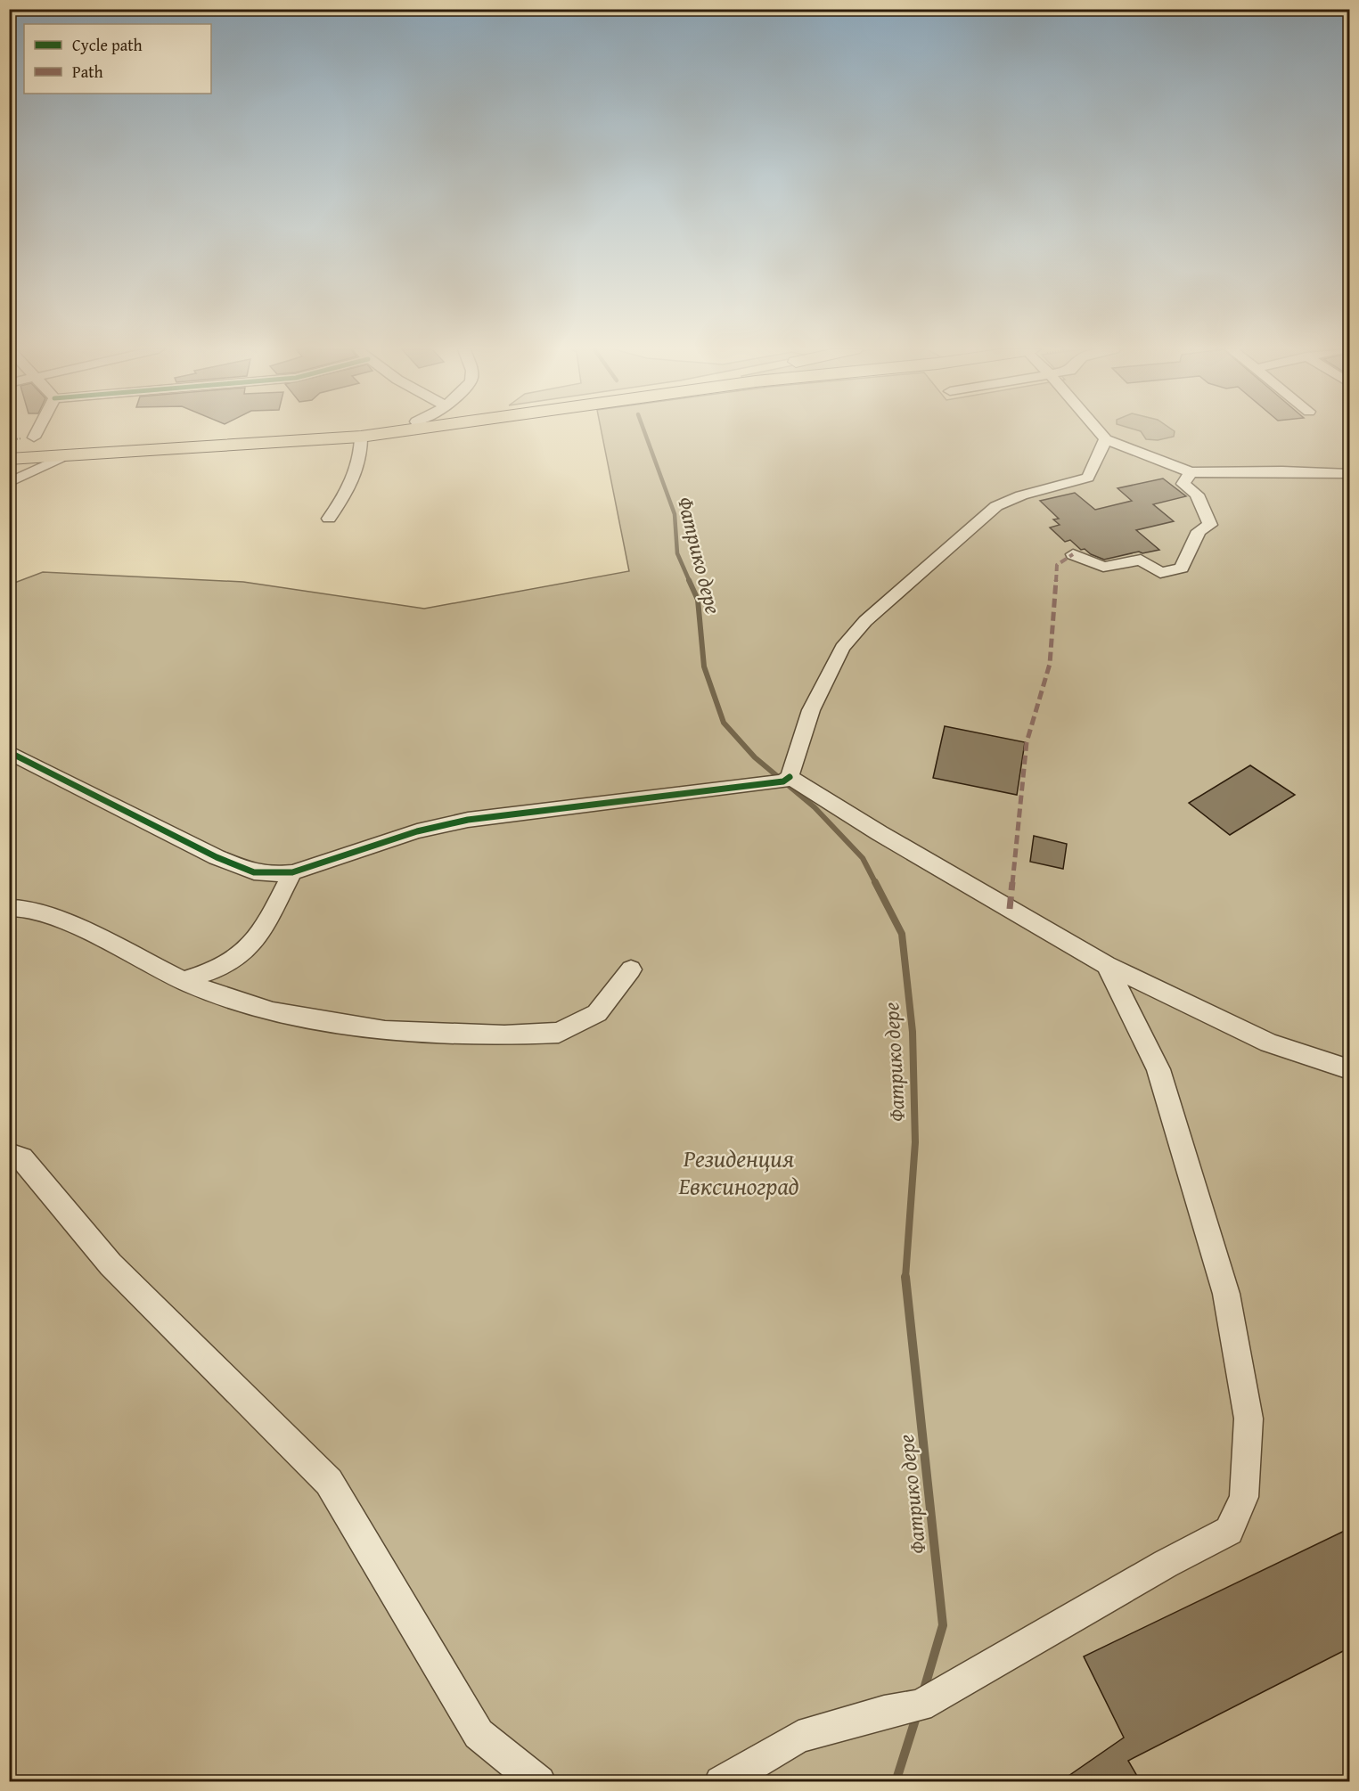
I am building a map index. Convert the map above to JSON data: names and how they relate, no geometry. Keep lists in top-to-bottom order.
{
  "water": ["Фатрико дере"],
  "parks": ["Резиденция Евксиноград"],
  "legend": ["Cycle path", "Path"]
}
